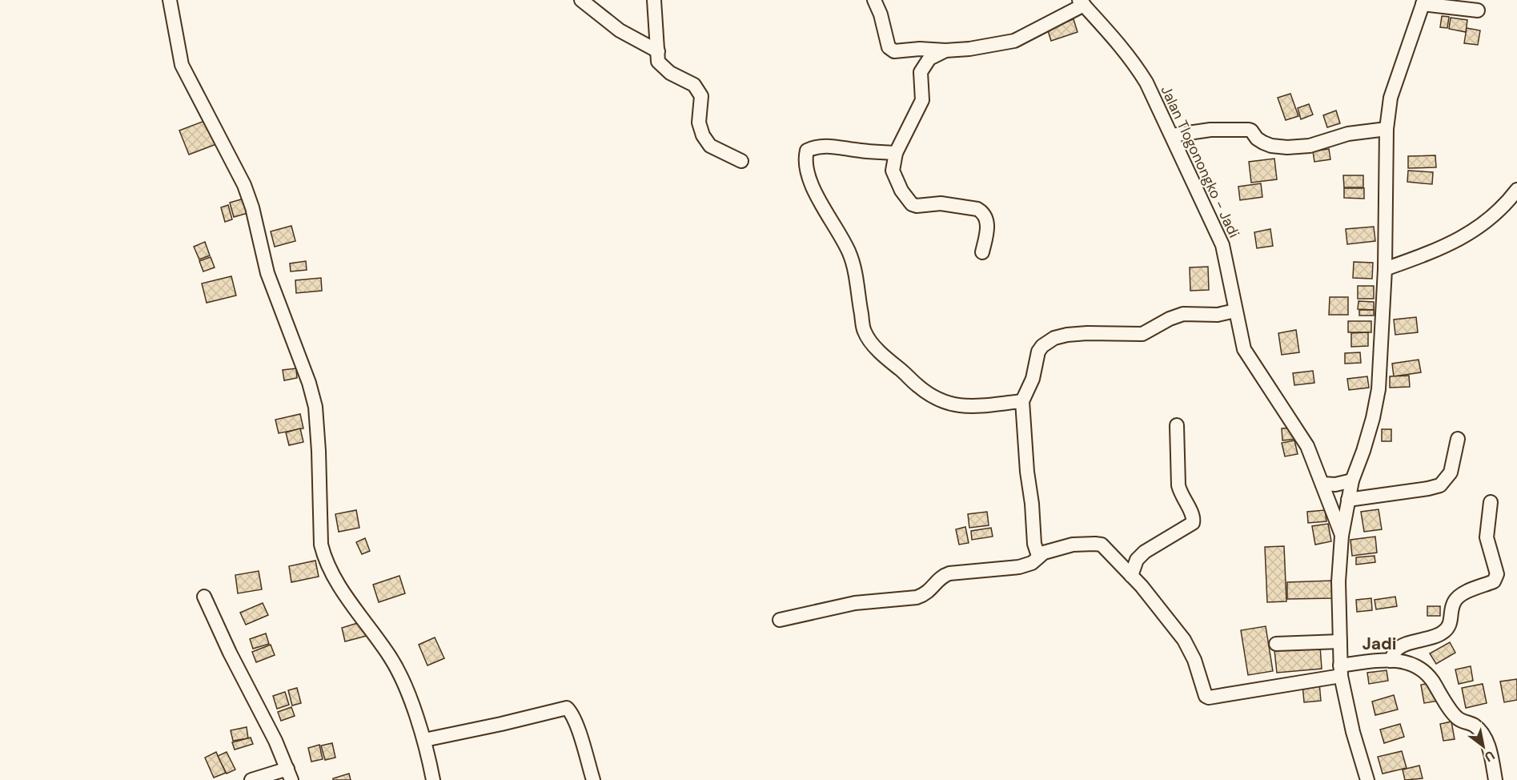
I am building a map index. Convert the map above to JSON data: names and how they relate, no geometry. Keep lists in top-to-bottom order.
{
  "streets": {
    "street": ["Jalan Tlogonongko - Jadi"]
  },
  "districts": ["Jadi"],
  "north": "bottom right"
}
